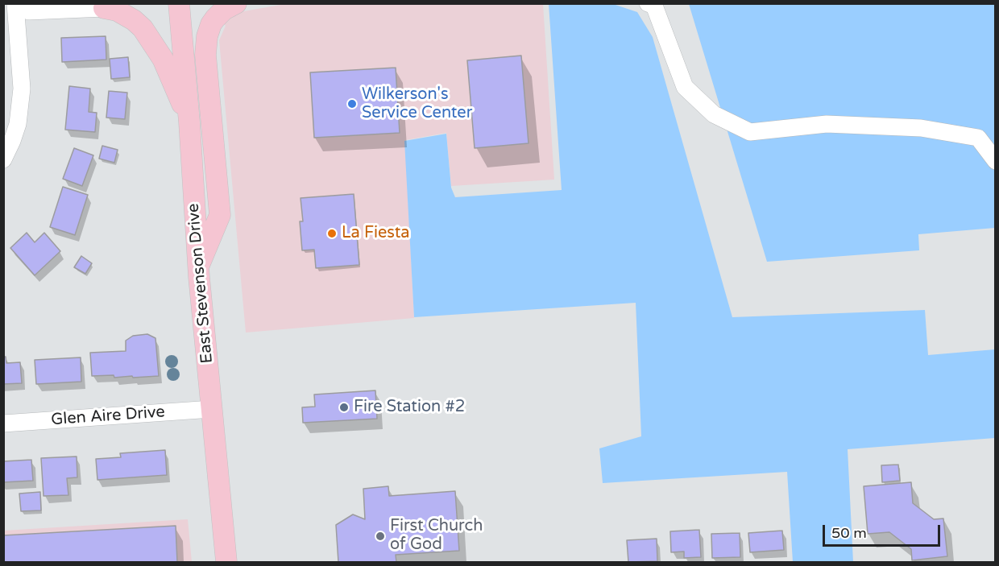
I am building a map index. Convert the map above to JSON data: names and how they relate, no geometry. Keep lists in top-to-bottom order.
{
  "streets": {
    "main road": ["East Stevenson Drive"],
    "street": ["Glen Aire Drive"]
  },
  "crossings": [
    ["East Stevenson Drive", "Glen Aire Drive"]
  ],
  "places": [
    "Wilkerson's Service Center",
    "La Fiesta",
    "Fire Station #2",
    "First Church of God"
  ],
  "scale_bar": "50 m"
}
